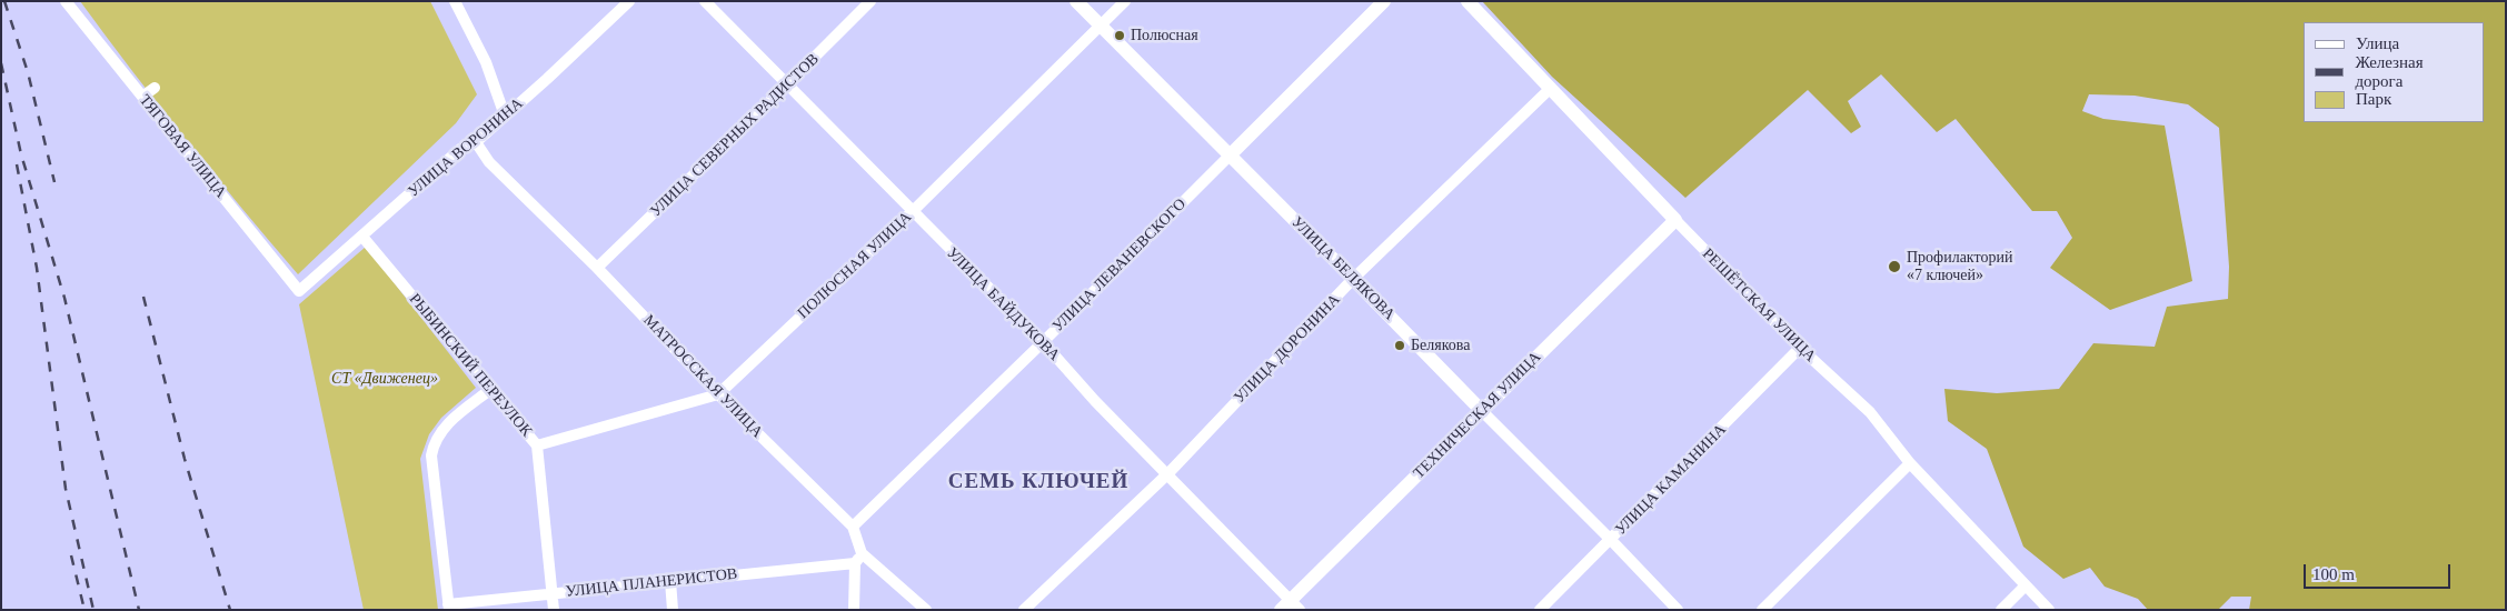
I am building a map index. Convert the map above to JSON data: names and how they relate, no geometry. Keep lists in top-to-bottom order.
{
  "streets": {
    "street": [
      "УЛИЦА СЕВЕРНЫХ РАДИСТОВ",
      "ТЯГОВАЯ УЛИЦА",
      "УЛИЦА ВОРОНИНА",
      "ПОЛЮСНАЯ УЛИЦА",
      "УЛИЦА ЛЕВАНЕВСКОГО",
      "УЛИЦА БЕЛЯКОВА",
      "УЛИЦА БАЙДУКОВА",
      "РЕШЁТСКАЯ УЛИЦА",
      "УЛИЦА ДОРОНИНА",
      "РЫБИНСКИЙ ПЕРЕУЛОК",
      "МАТРОССКАЯ УЛИЦА",
      "ТЕХНИЧЕСКАЯ УЛИЦА",
      "УЛИЦА КАМАНИНА",
      "УЛИЦА ПЛАНЕРИСТОВ"
    ]
  },
  "crossings": [
    ["УЛИЦА СЕВЕРНЫХ РАДИСТОВ", "УЛИЦА БАЙДУКОВА"],
    ["УЛИЦА СЕВЕРНЫХ РАДИСТОВ", "МАТРОССКАЯ УЛИЦА"],
    ["ТЯГОВАЯ УЛИЦА", "УЛИЦА ВОРОНИНА"],
    ["УЛИЦА ВОРОНИНА", "РЫБИНСКИЙ ПЕРЕУЛОК"],
    ["УЛИЦА ВОРОНИНА", "МАТРОССКАЯ УЛИЦА"],
    ["ПОЛЮСНАЯ УЛИЦА", "УЛИЦА БЕЛЯКОВА"],
    ["ПОЛЮСНАЯ УЛИЦА", "УЛИЦА БАЙДУКОВА"],
    ["ПОЛЮСНАЯ УЛИЦА", "РЫБИНСКИЙ ПЕРЕУЛОК"],
    ["ПОЛЮСНАЯ УЛИЦА", "МАТРОССКАЯ УЛИЦА"],
    ["УЛИЦА ЛЕВАНЕВСКОГО", "УЛИЦА БЕЛЯКОВА"],
    ["УЛИЦА ЛЕВАНЕВСКОГО", "УЛИЦА БАЙДУКОВА"],
    ["УЛИЦА ЛЕВАНЕВСКОГО", "МАТРОССКАЯ УЛИЦА"],
    ["УЛИЦА БЕЛЯКОВА", "УЛИЦА ДОРОНИНА"],
    ["УЛИЦА БЕЛЯКОВА", "ТЕХНИЧЕСКАЯ УЛИЦА"],
    ["УЛИЦА БЕЛЯКОВА", "УЛИЦА КАМАНИНА"],
    ["УЛИЦА БАЙДУКОВА", "УЛИЦА ДОРОНИНА"],
    ["УЛИЦА БАЙДУКОВА", "ТЕХНИЧЕСКАЯ УЛИЦА"],
    ["РЕШЁТСКАЯ УЛИЦА", "УЛИЦА ДОРОНИНА"],
    ["РЕШЁТСКАЯ УЛИЦА", "ТЕХНИЧЕСКАЯ УЛИЦА"],
    ["РЕШЁТСКАЯ УЛИЦА", "УЛИЦА КАМАНИНА"],
    ["РЫБИНСКИЙ ПЕРЕУЛОК", "УЛИЦА ПЛАНЕРИСТОВ"]
  ],
  "districts": ["СЕМЬ КЛЮЧЕЙ"],
  "parks": ["СТ «Движенец»"],
  "places": ["Полюсная", "Профилакторий «7 ключей»", "Белякова"],
  "legend": ["Улица", "Железная дорога", "Парк"],
  "scale_bar": "100 m"
}
